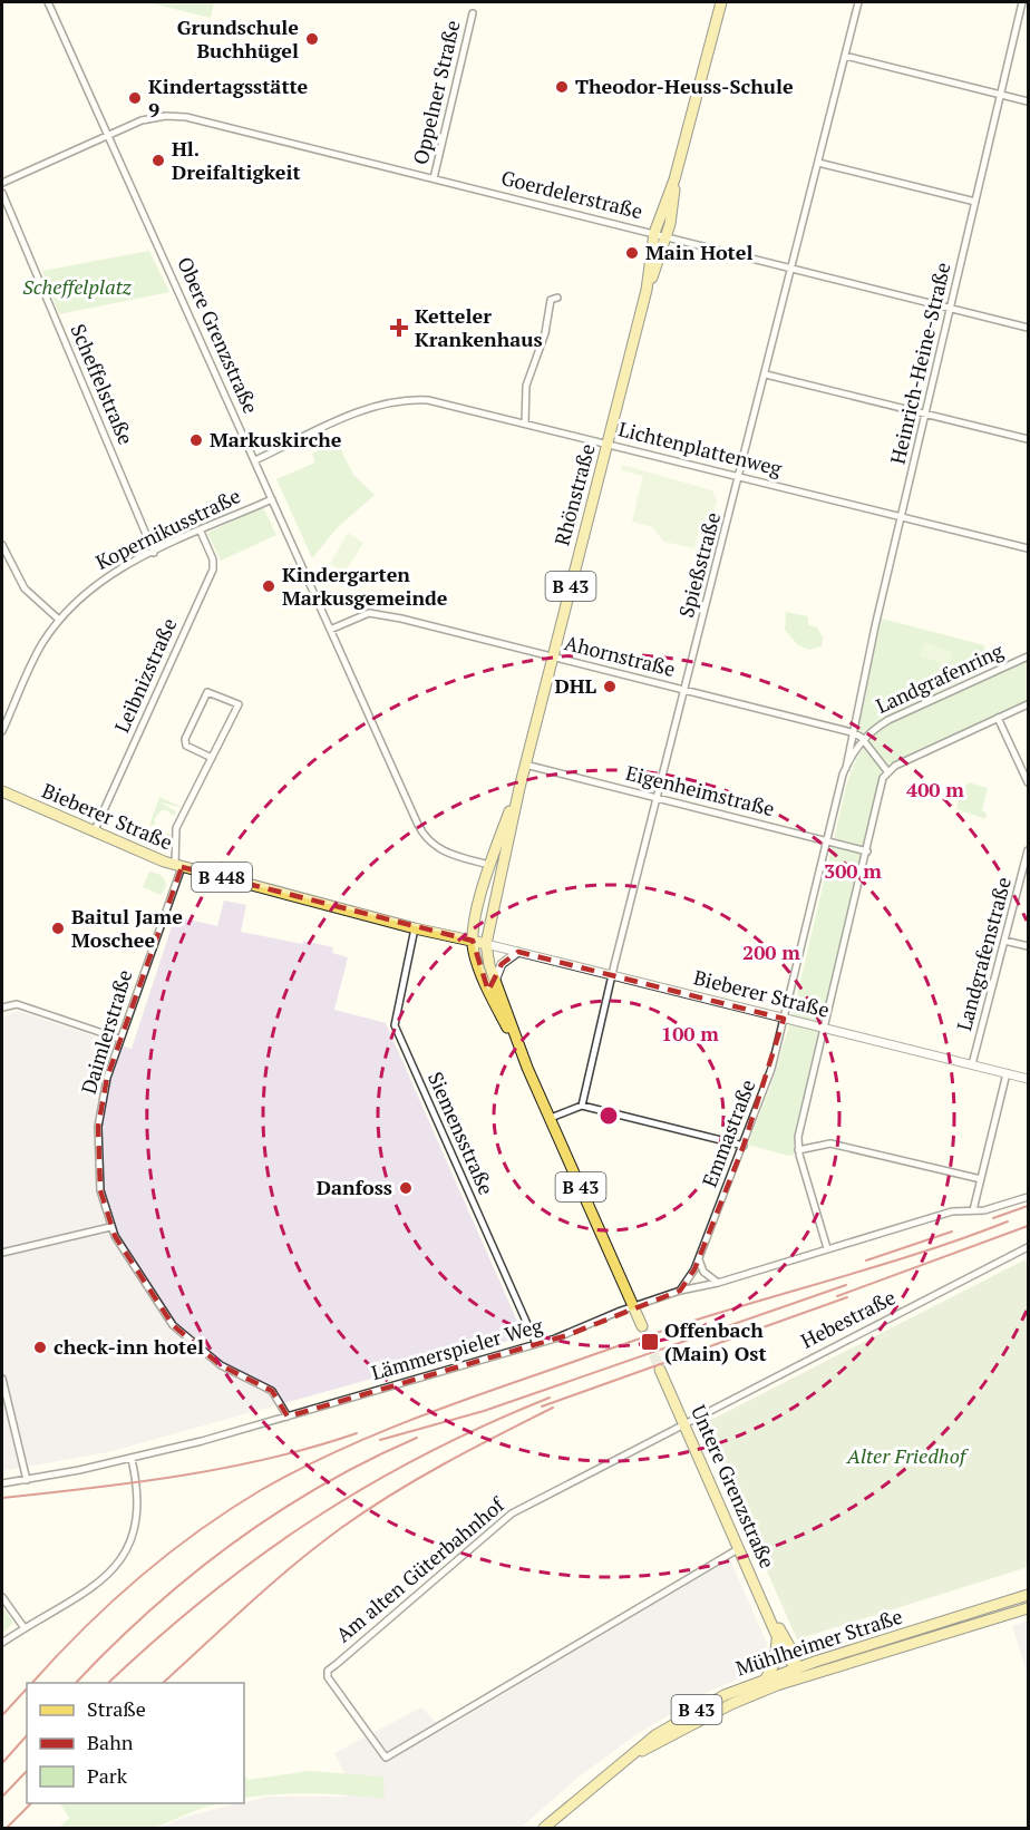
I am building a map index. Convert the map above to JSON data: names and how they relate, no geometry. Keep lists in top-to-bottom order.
{
  "streets": {
    "main road": [
      "Rhönstraße",
      "B 43",
      "Bieberer Straße",
      "B 448",
      "Untere Grenzstraße",
      "Mühlheimer Straße"
    ],
    "street": [
      "Oppelner Straße",
      "Goerdelerstraße",
      "Obere Grenzstraße",
      "Heinrich-Heine-Straße",
      "Scheffelstraße",
      "Lichtenplattenweg",
      "Kopernikusstraße",
      "Spießstraße",
      "Ahornstraße",
      "Leibnizstraße",
      "Landgrafenring",
      "Eigenheimstraße",
      "Landgrafenstraße",
      "Daimlerstraße",
      "Siemensstraße",
      "Emmastraße",
      "Hebestraße",
      "Lämmerspieler Weg",
      "Am alten Güterbahnhof"
    ]
  },
  "crossings": [
    ["Oppelner Straße", "Goerdelerstraße"],
    ["Goerdelerstraße", "Obere Grenzstraße"],
    ["Goerdelerstraße", "Heinrich-Heine-Straße"],
    ["Goerdelerstraße", "Rhönstraße"],
    ["Goerdelerstraße", "Spießstraße"],
    ["Obere Grenzstraße", "Lichtenplattenweg"],
    ["Obere Grenzstraße", "Rhönstraße"],
    ["Obere Grenzstraße", "Kopernikusstraße"],
    ["Obere Grenzstraße", "Ahornstraße"],
    ["Heinrich-Heine-Straße", "Lichtenplattenweg"],
    ["Heinrich-Heine-Straße", "Ahornstraße"],
    ["Heinrich-Heine-Straße", "Landgrafenring"],
    ["Scheffelstraße", "Kopernikusstraße"],
    ["Lichtenplattenweg", "Rhönstraße"],
    ["Lichtenplattenweg", "Spießstraße"],
    ["Rhönstraße", "B 43"],
    ["Rhönstraße", "Ahornstraße"],
    ["Rhönstraße", "Eigenheimstraße"],
    ["Rhönstraße", "Bieberer Straße"],
    ["Rhönstraße", "B 448"],
    ["Kopernikusstraße", "Leibnizstraße"],
    ["Spießstraße", "Ahornstraße"],
    ["Spießstraße", "Eigenheimstraße"],
    ["Spießstraße", "Bieberer Straße"],
    ["B 43", "Bieberer Straße"],
    ["B 43", "B 448"],
    ["B 43", "Lämmerspieler Weg"],
    ["Ahornstraße", "Landgrafenring"],
    ["Leibnizstraße", "Bieberer Straße"],
    ["Landgrafenring", "Eigenheimstraße"],
    ["Landgrafenring", "Bieberer Straße"],
    ["Landgrafenring", "Emmastraße"],
    ["Bieberer Straße", "B 448"],
    ["Bieberer Straße", "Landgrafenstraße"],
    ["Bieberer Straße", "Daimlerstraße"],
    ["Bieberer Straße", "Siemensstraße"],
    ["Bieberer Straße", "Emmastraße"],
    ["Daimlerstraße", "Lämmerspieler Weg"],
    ["Siemensstraße", "Lämmerspieler Weg"],
    ["Emmastraße", "Lämmerspieler Weg"],
    ["Hebestraße", "Untere Grenzstraße"],
    ["Hebestraße", "Am alten Güterbahnhof"],
    ["Untere Grenzstraße", "Am alten Güterbahnhof"],
    ["Untere Grenzstraße", "Mühlheimer Straße"]
  ],
  "parks": ["Scheffelplatz", "Alter Friedhof"],
  "places": {
    "other": [
      "Grundschule Buchhügel",
      "Theodor-Heuss-Schule",
      "Kindertagsstätte 9",
      "Hl. Dreifaltigkeit",
      "Main Hotel",
      "Markuskirche",
      "Kindergarten Markusgemeinde",
      "DHL",
      "Baitul Jame Moschee",
      "Danfoss",
      "check-inn hotel"
    ],
    "health": ["Ketteler Krankenhaus"],
    "transit": ["Offenbach (Main) Ost"]
  },
  "legend": ["Straße", "Bahn", "Park"],
  "rings": [
    "400 m",
    "300 m",
    "200 m",
    "100 m"
  ]
}
